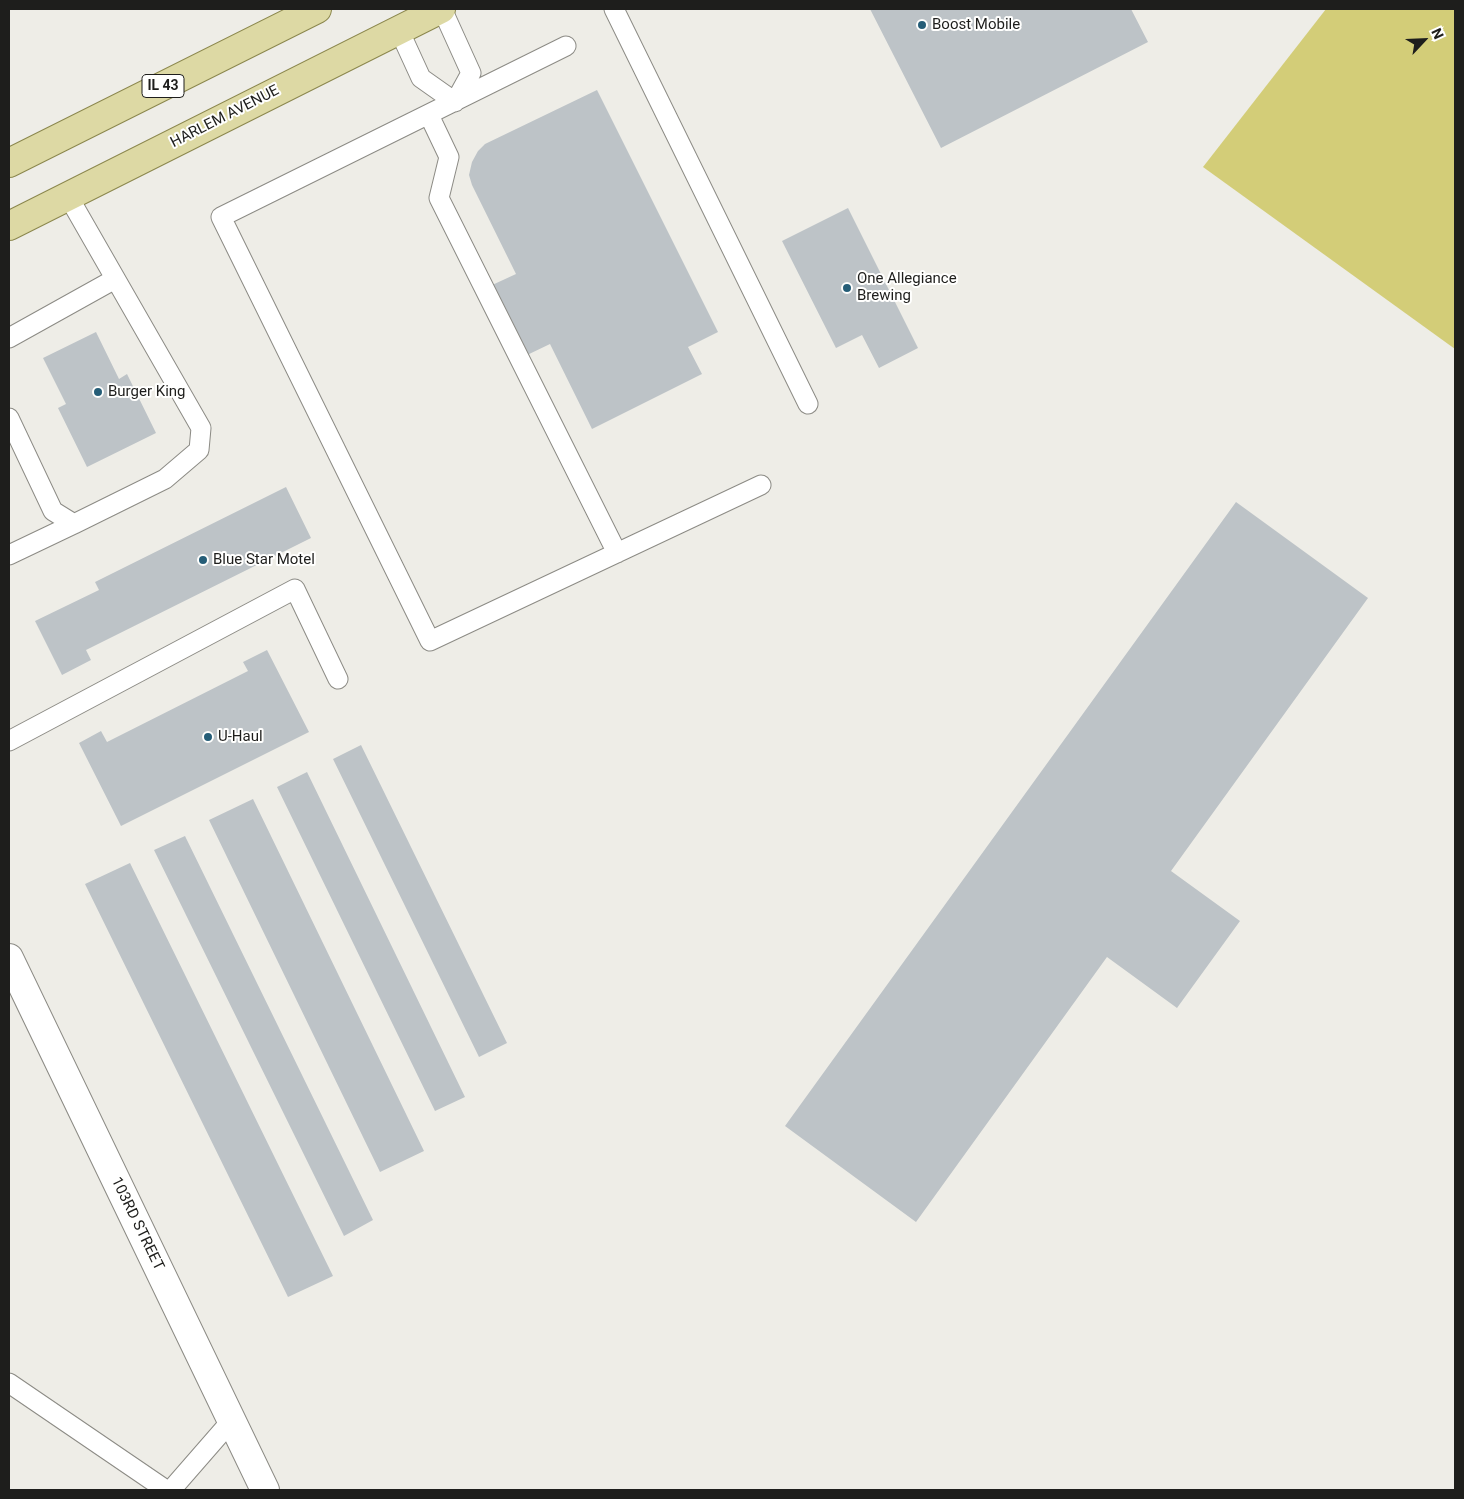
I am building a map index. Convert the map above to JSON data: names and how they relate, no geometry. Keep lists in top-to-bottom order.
{
  "streets": {
    "main road": ["IL 43", "HARLEM AVENUE"],
    "street": ["103RD STREET"]
  },
  "places": [
    "Boost Mobile",
    "One Allegiance Brewing",
    "Burger King",
    "Blue Star Motel",
    "U-Haul"
  ],
  "north": "top right"
}
